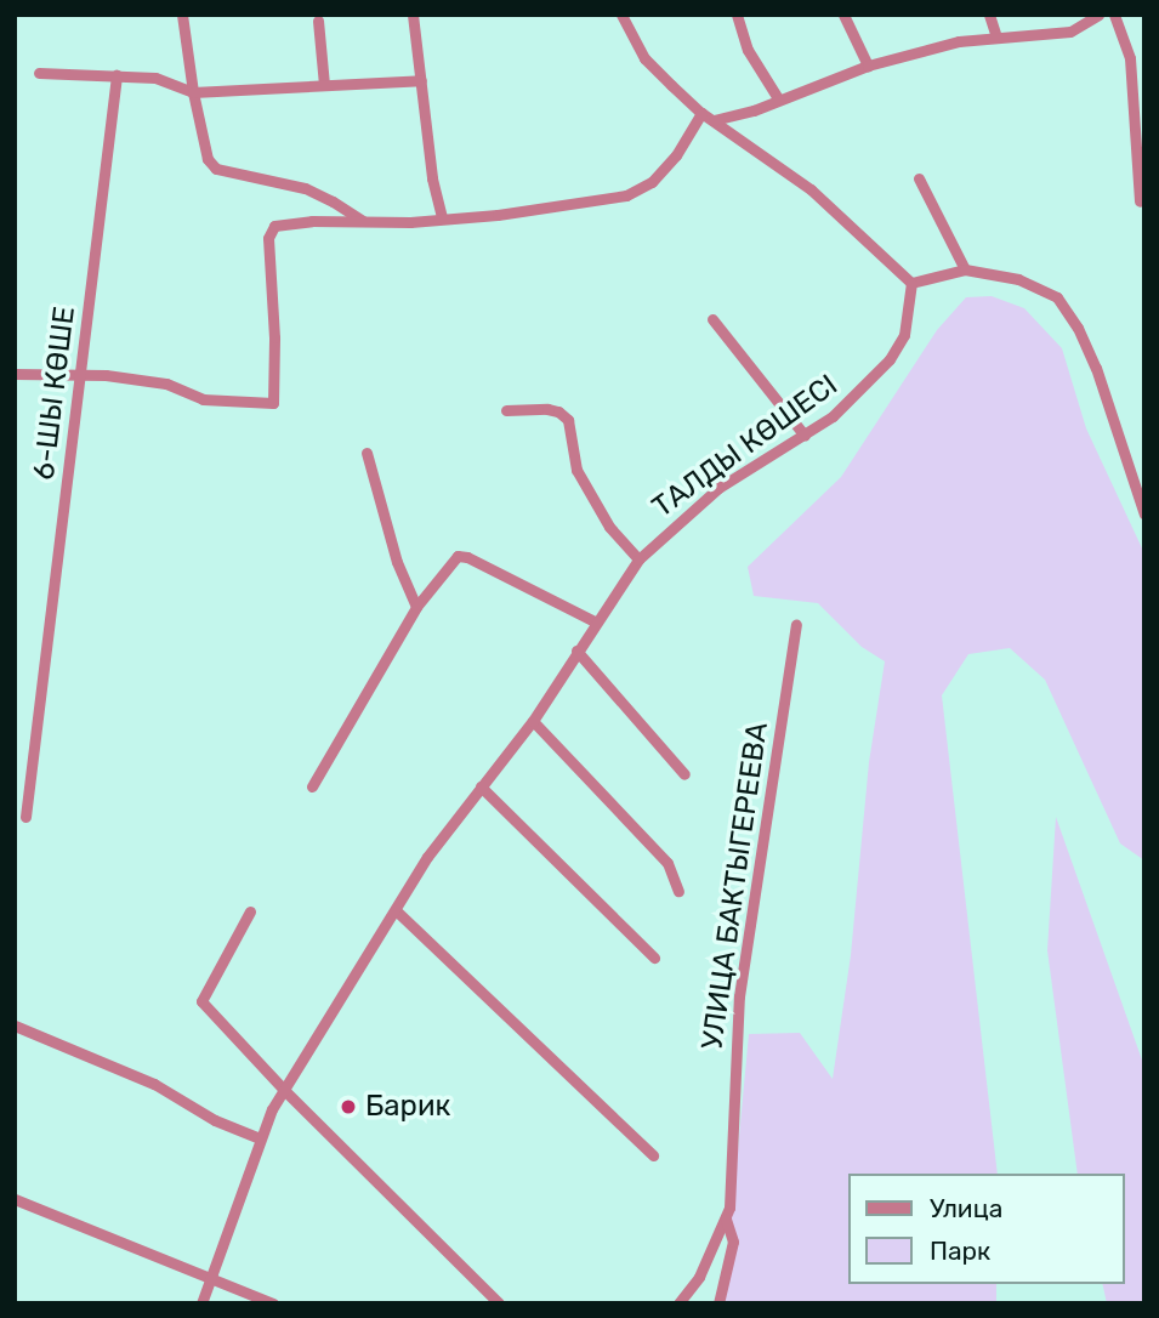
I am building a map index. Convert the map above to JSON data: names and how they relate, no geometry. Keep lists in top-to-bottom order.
{
  "streets": {
    "street": ["6-ШЫ КӨШЕ", "ТАЛДЫ КӨШЕСІ", "УЛИЦА БАКТЫГЕРЕЕВА"]
  },
  "places": ["Барик"],
  "legend": ["Улица", "Парк"]
}
